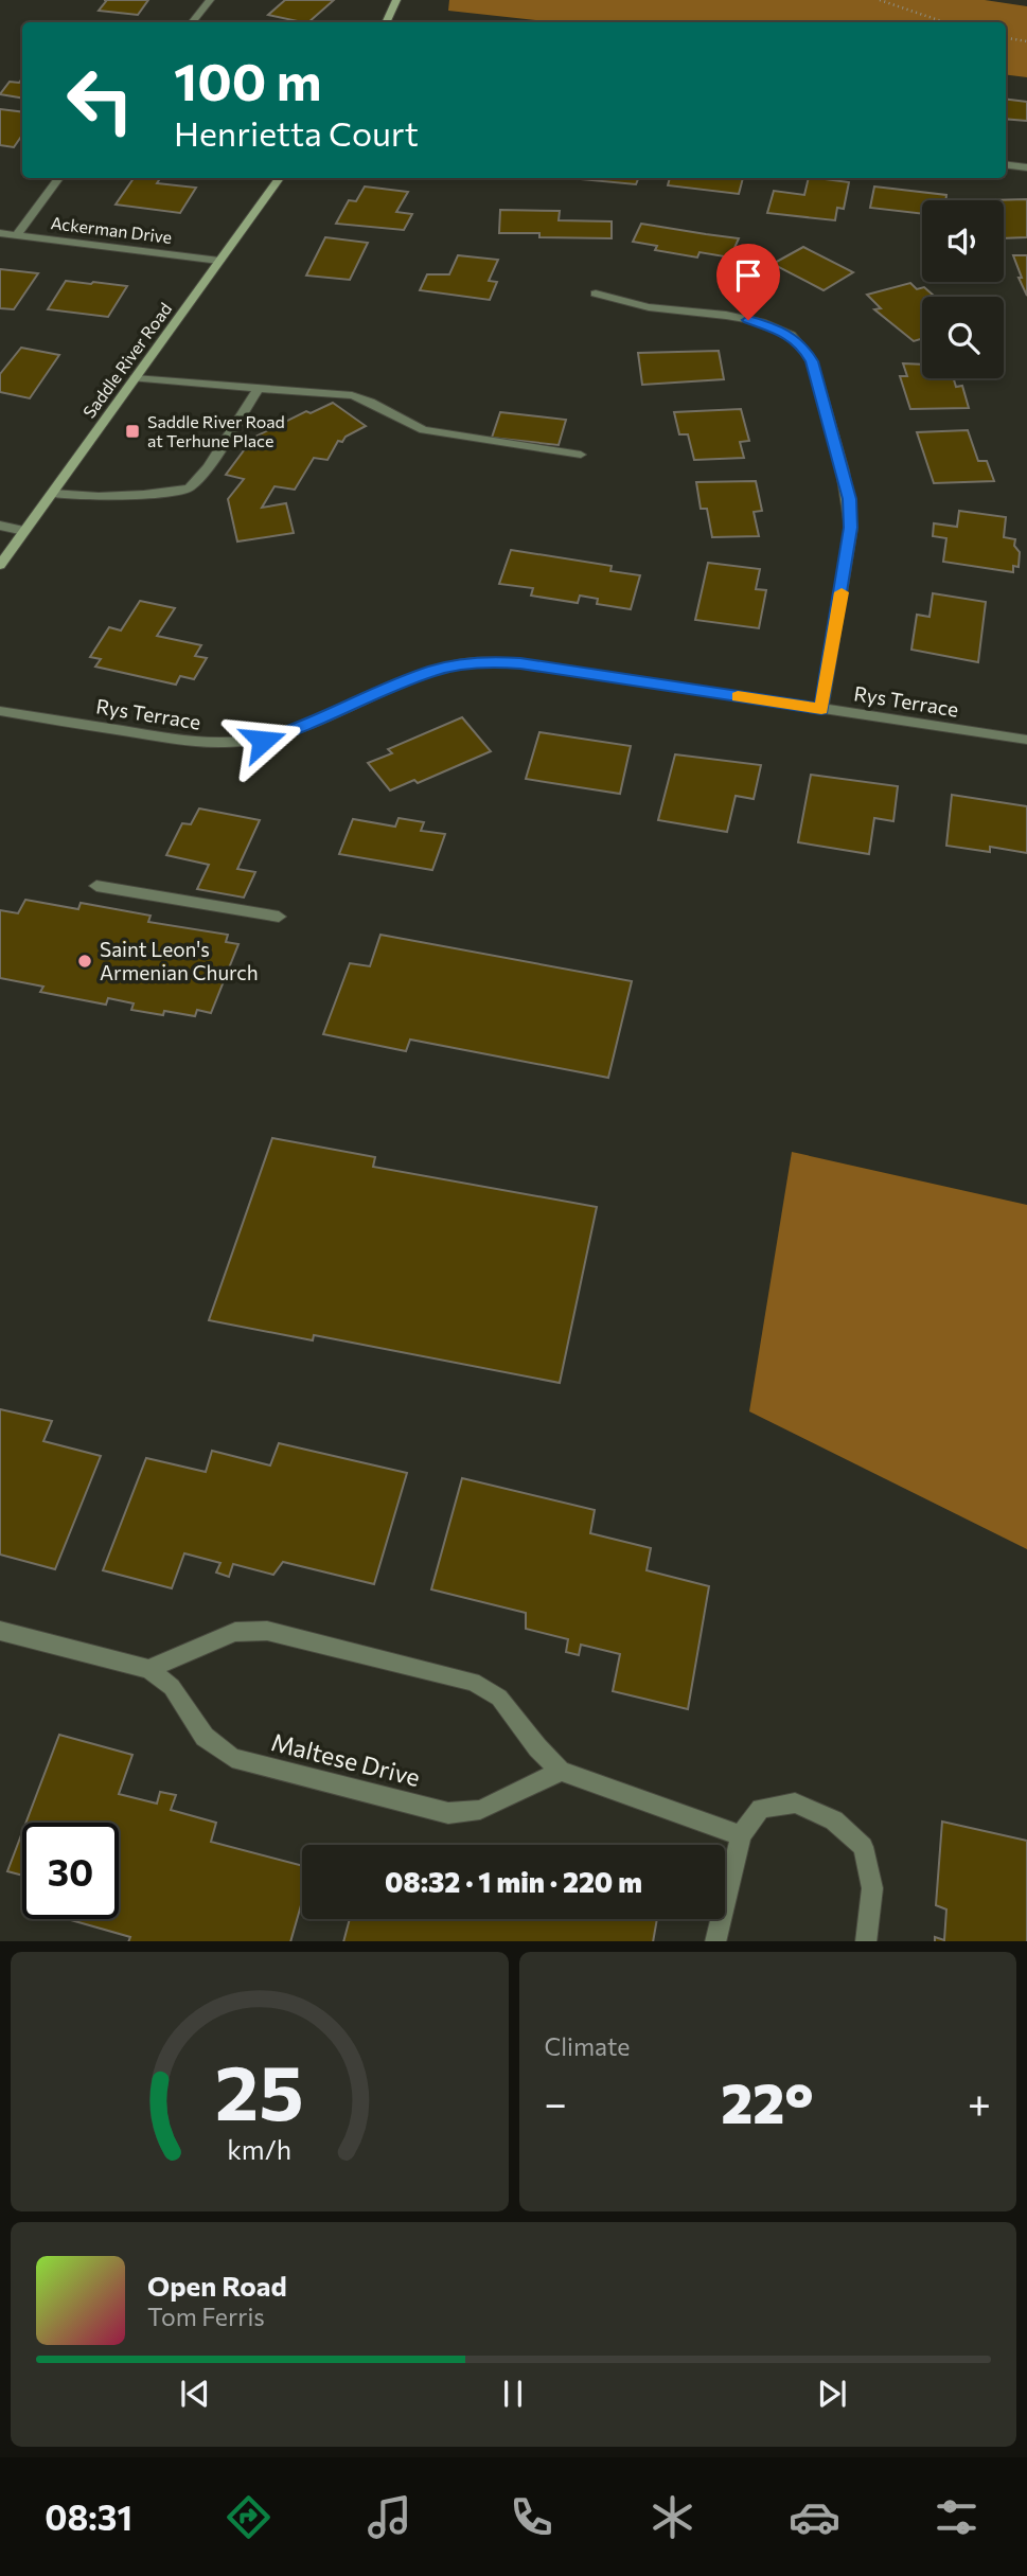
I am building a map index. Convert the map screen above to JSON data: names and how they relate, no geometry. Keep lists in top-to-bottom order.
{
  "streets": {
    "main road": ["Saddle River Road"],
    "street": ["Ackerman Drive", "Rys Terrace", "Maltese Drive"]
  },
  "crossings": [
    ["Ackerman Drive", "Saddle River Road"]
  ],
  "places": {
    "transit": ["Saddle River Road at Terhune Place"],
    "other": ["Saint Leon's Armenian Church"]
  },
  "page": {
    "turn": ["100 m", "Henrietta Court"],
    "limit": "30",
    "trip": "08:32 · 1 min · 220 m",
    "tile": "Climate",
    "heat": ["−", "22°", "+"],
    "song": ["Open Road", "Tom Ferris"],
    "tabs": "08:31",
    "gauge": ["25", "km/h"]
  }
}
